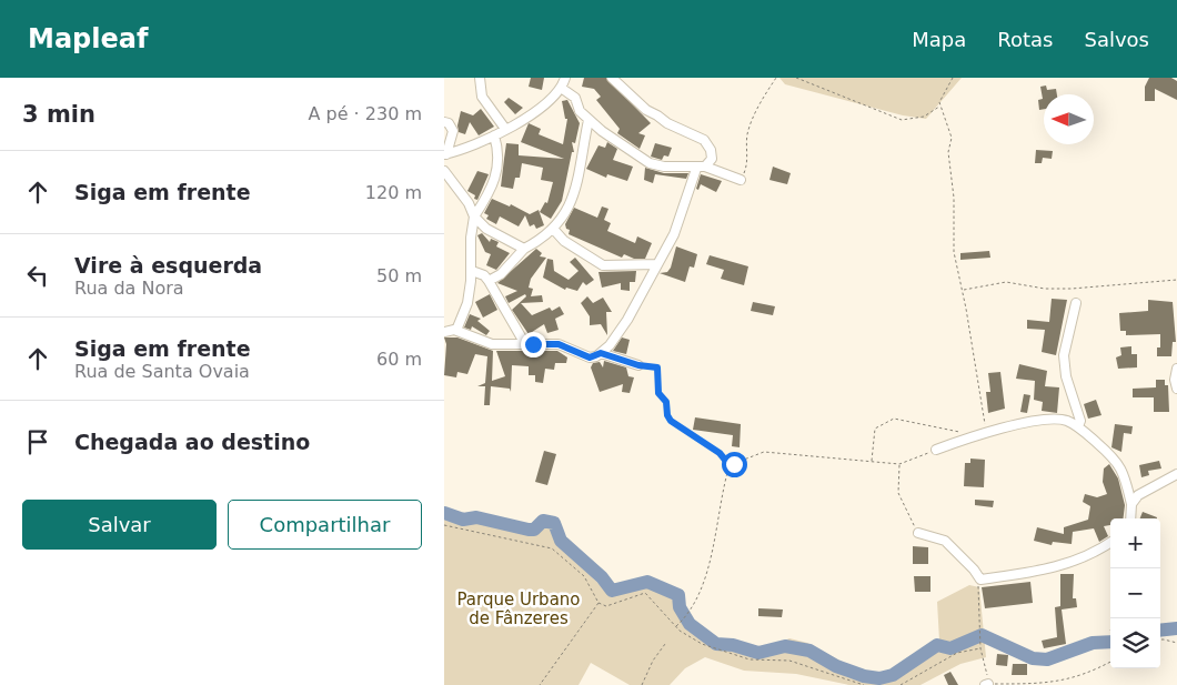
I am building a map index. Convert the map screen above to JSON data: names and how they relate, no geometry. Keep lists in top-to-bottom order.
{
  "parks": ["Parque Urbano de Fânzeres"],
  "north": "left",
  "page": {
    "header": "Mapleaf",
    "nav": ["Mapa", "Rotas", "Salvos"],
    "heading": ["3 min", "A pé · 230 m"],
    "list": [
      ["Siga em frente", "120 m"],
      ["Vire à esquerda", "Rua da Nora", "50 m"],
      ["Siga em frente", "Rua de Santa Ovaia", "60 m"],
      "Chegada ao destino"
    ],
    "buttons": ["Salvar", "Compartilhar"],
    "map_buttons": ["+", "−"]
  }
}
